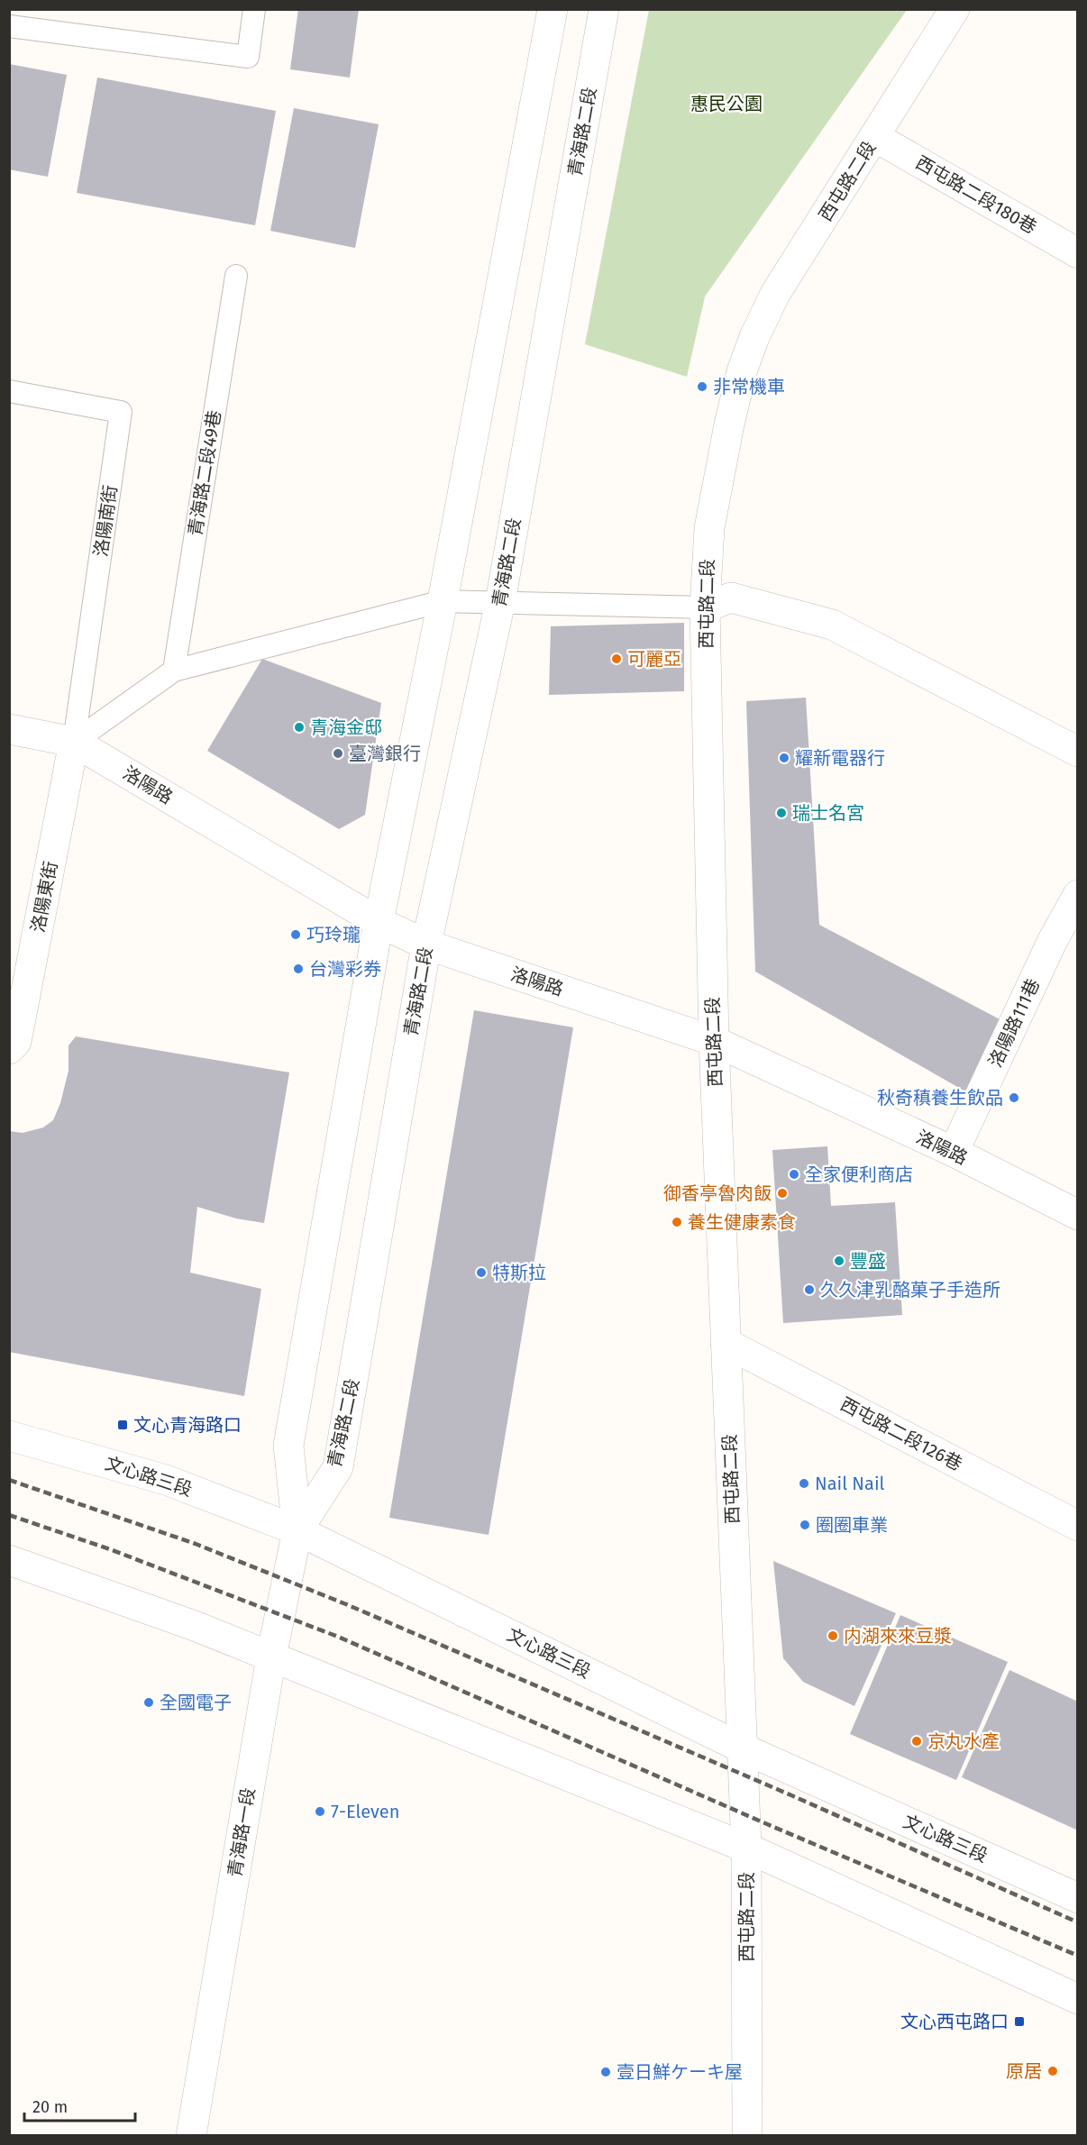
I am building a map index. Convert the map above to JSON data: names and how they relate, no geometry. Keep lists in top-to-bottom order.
{
  "streets": {
    "street": [
      "青海路二段",
      "西屯路二段",
      "西屯路二段180巷",
      "洛陽路",
      "洛陽東街",
      "洛陽路111巷",
      "西屯路二段126巷",
      "文心路三段",
      "青海路一段"
    ],
    "lane": ["青海路二段49巷", "洛陽南街"]
  },
  "crossings": [
    ["青海路二段", "洛陽路"],
    ["青海路二段", "文心路三段"],
    ["青海路二段", "青海路一段"],
    ["西屯路二段", "西屯路二段180巷"],
    ["西屯路二段", "洛陽路"],
    ["西屯路二段", "西屯路二段126巷"],
    ["西屯路二段", "文心路三段"],
    ["洛陽南街", "洛陽路"],
    ["洛陽南街", "洛陽東街"],
    ["洛陽路", "洛陽東街"],
    ["洛陽路", "洛陽路111巷"],
    ["文心路三段", "青海路一段"]
  ],
  "parks": ["惠民公園"],
  "places": {
    "other": [
      "非常機車",
      "可麗亞",
      "青海金邸",
      "臺灣銀行",
      "耀新電器行",
      "瑞士名宮",
      "巧玲瓏",
      "台灣彩券",
      "秋奇稹養生飲品",
      "全家便利商店",
      "御香亭魯肉飯",
      "養生健康素食",
      "豐盛",
      "特斯拉",
      "久久津乳酪菓子手造所",
      "Nail Nail",
      "圈圈車業",
      "内湖來來豆漿",
      "全國電子",
      "京丸水產",
      "7-Eleven",
      "原居",
      "壹日鮮ケーキ屋"
    ],
    "transit": ["文心青海路口", "文心西屯路口"]
  },
  "scale_bar": "20 m"
}
